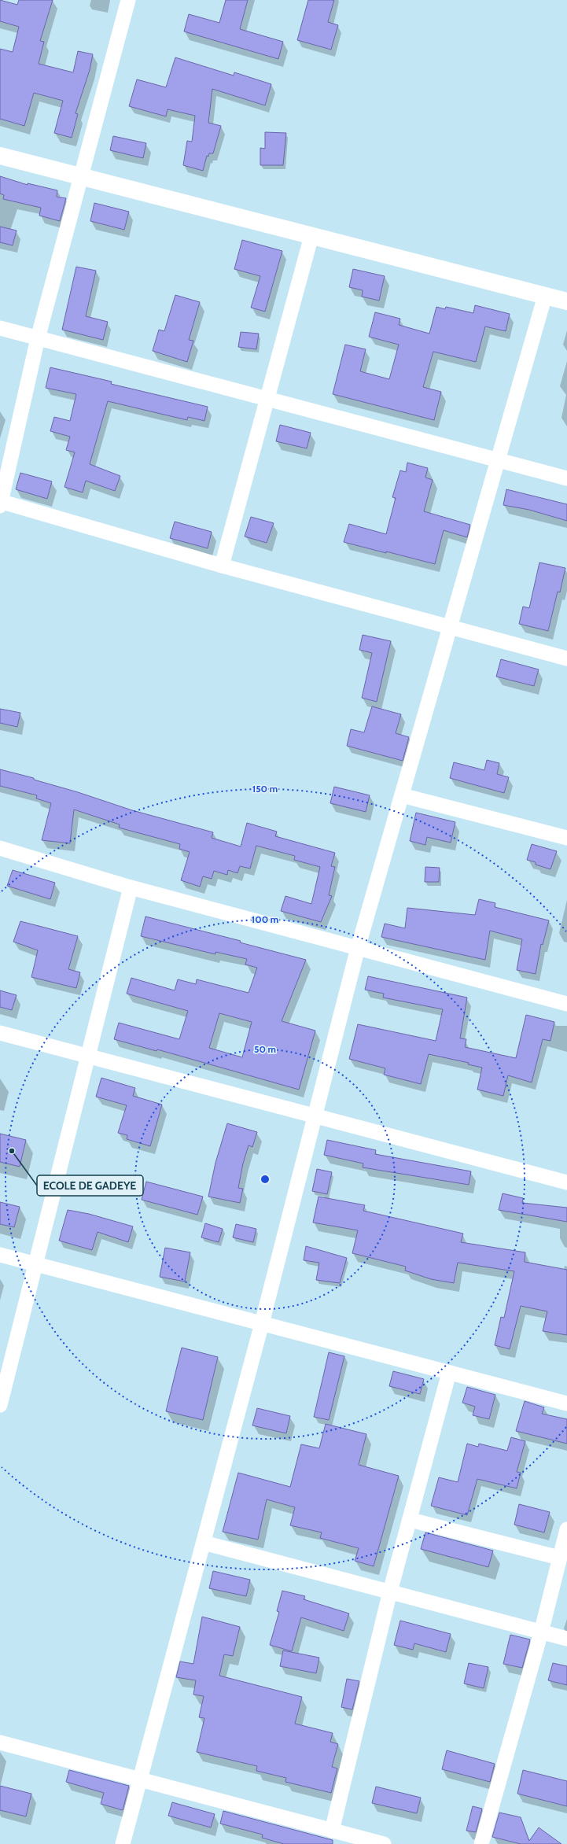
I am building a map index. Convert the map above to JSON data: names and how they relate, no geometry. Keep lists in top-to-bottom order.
{
  "places": ["ECOLE DE GADEYE"],
  "rings": ["150 m", "100 m", "50 m"]
}
